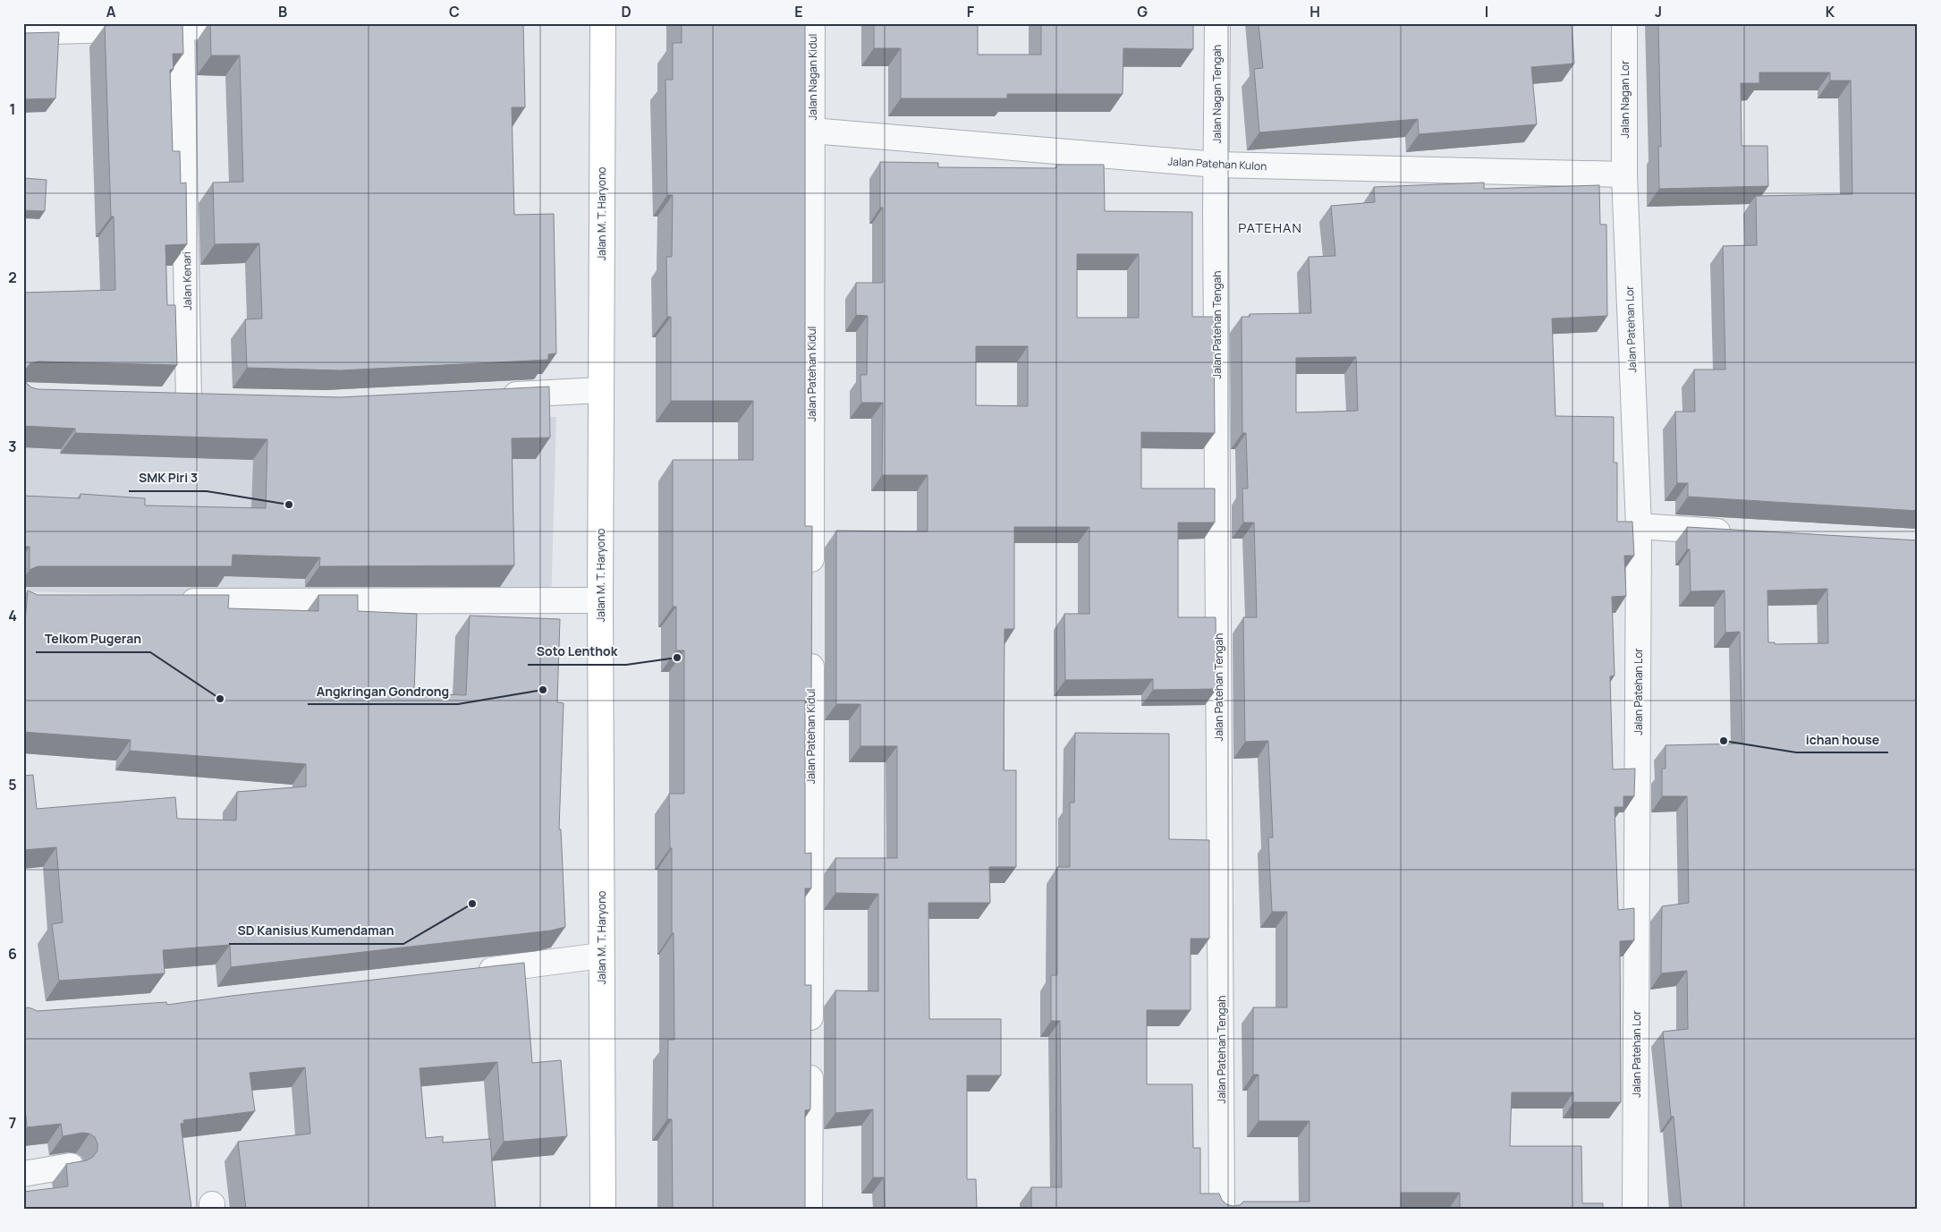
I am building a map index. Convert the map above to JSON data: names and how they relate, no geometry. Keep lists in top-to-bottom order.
{
  "streets": {
    "main road": ["Jalan M. T. Haryono"],
    "street": [
      "Jalan Nagan Kidul",
      "Jalan Nagan Tengah",
      "Jalan Nagan Lor",
      "Jalan Patehan Kulon",
      "Jalan Kenari",
      "Jalan Patehan Tengah",
      "Jalan Patehan Lor",
      "Jalan Patehan Kidul"
    ]
  },
  "crossings": [
    ["Jalan Nagan Kidul", "Jalan Patehan Kulon"],
    ["Jalan Nagan Kidul", "Jalan Patehan Kidul"],
    ["Jalan Nagan Tengah", "Jalan Patehan Kulon"],
    ["Jalan Nagan Tengah", "Jalan Patehan Tengah"],
    ["Jalan Nagan Lor", "Jalan Patehan Kulon"],
    ["Jalan Nagan Lor", "Jalan Patehan Lor"],
    ["Jalan Patehan Kulon", "Jalan Patehan Tengah"],
    ["Jalan Patehan Kulon", "Jalan Patehan Lor"],
    ["Jalan Patehan Kulon", "Jalan Patehan Kidul"]
  ],
  "districts": ["PATEHAN"],
  "places": [
    "SMK Piri 3",
    "Soto Lenthok",
    "Angkringan Gondrong",
    "Telkom Pugeran",
    "ichan house",
    "SD Kanisius Kumendaman"
  ],
  "grid": {
    "columns": [
      "A",
      "B",
      "C",
      "D",
      "E",
      "F",
      "G",
      "H",
      "I",
      "J",
      "K"
    ],
    "rows": [
      "1",
      "2",
      "3",
      "4",
      "5",
      "6",
      "7"
    ]
  }
}
